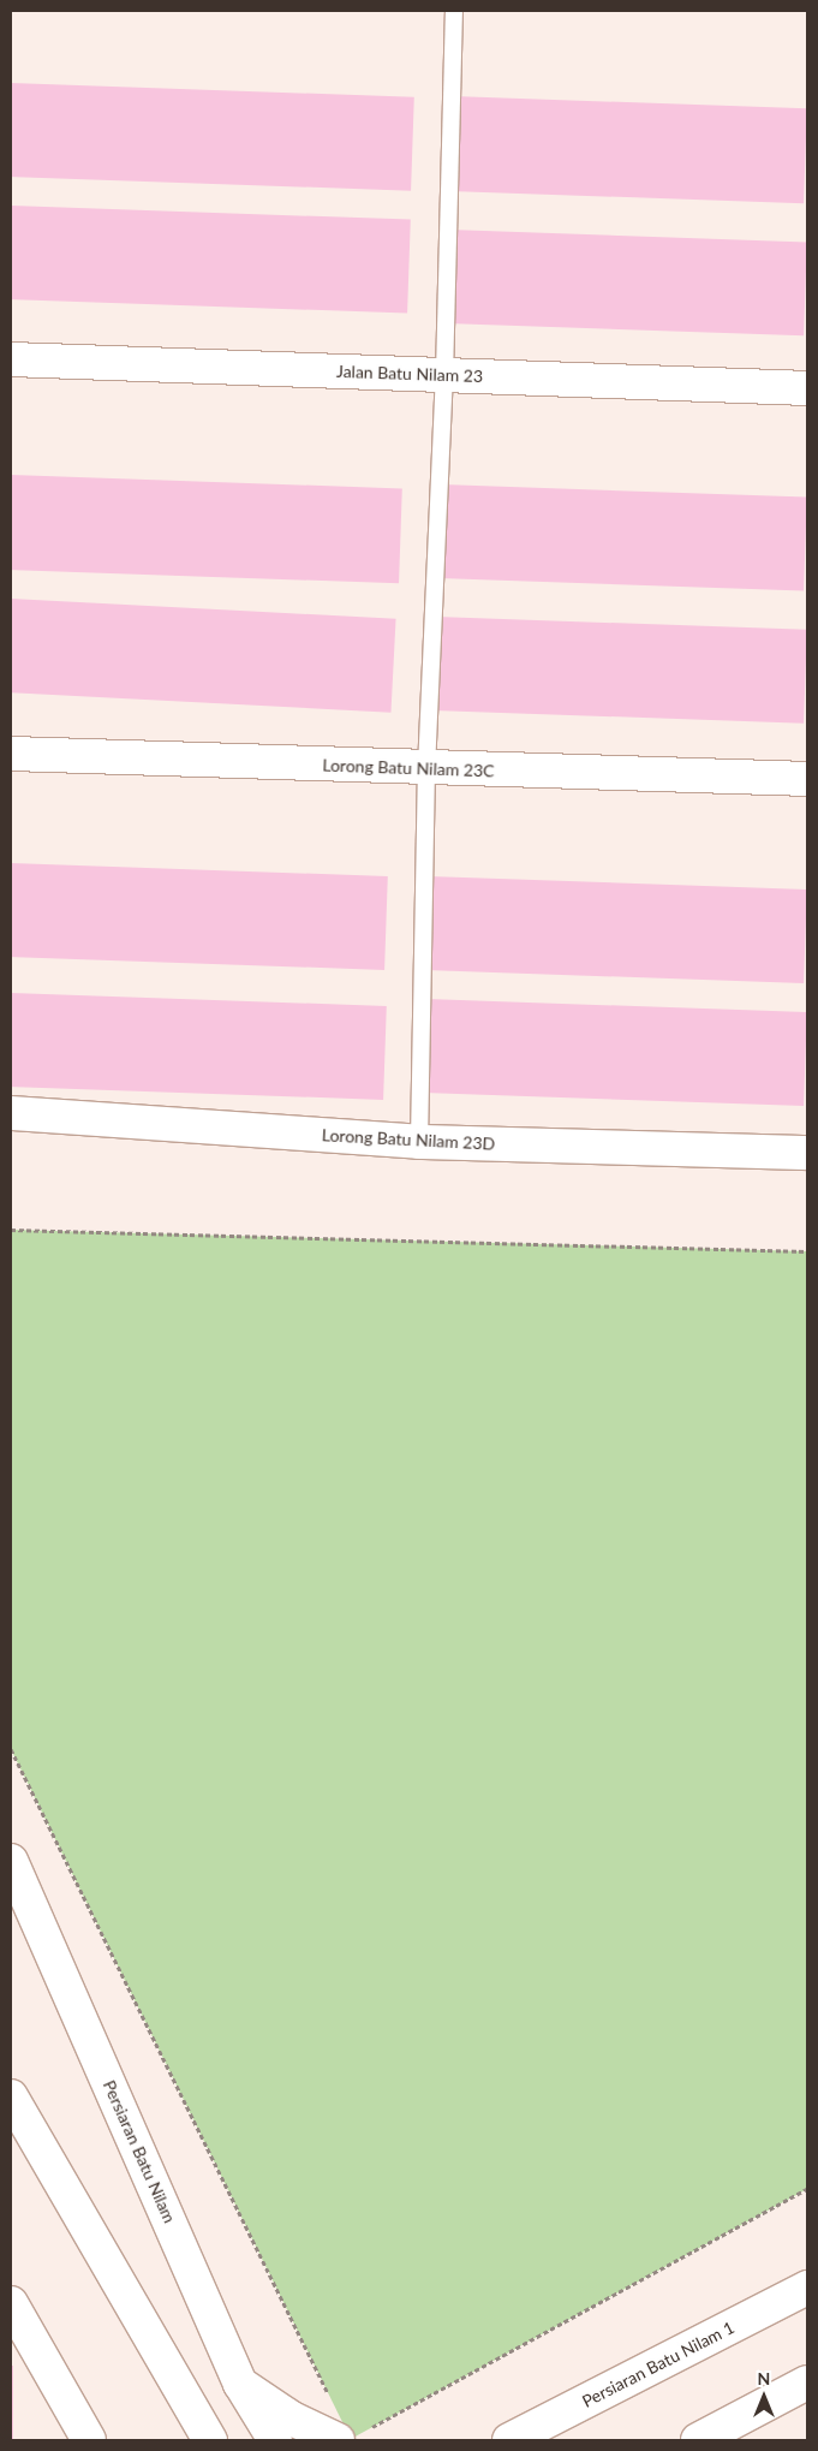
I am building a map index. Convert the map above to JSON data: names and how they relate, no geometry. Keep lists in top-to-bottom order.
{
  "streets": {
    "street": [
      "Jalan Batu Nilam 23",
      "Lorong Batu Nilam 23C",
      "Lorong Batu Nilam 23D",
      "Persiaran Batu Nilam",
      "Persiaran Batu Nilam 1"
    ]
  },
  "north": "top"
}
